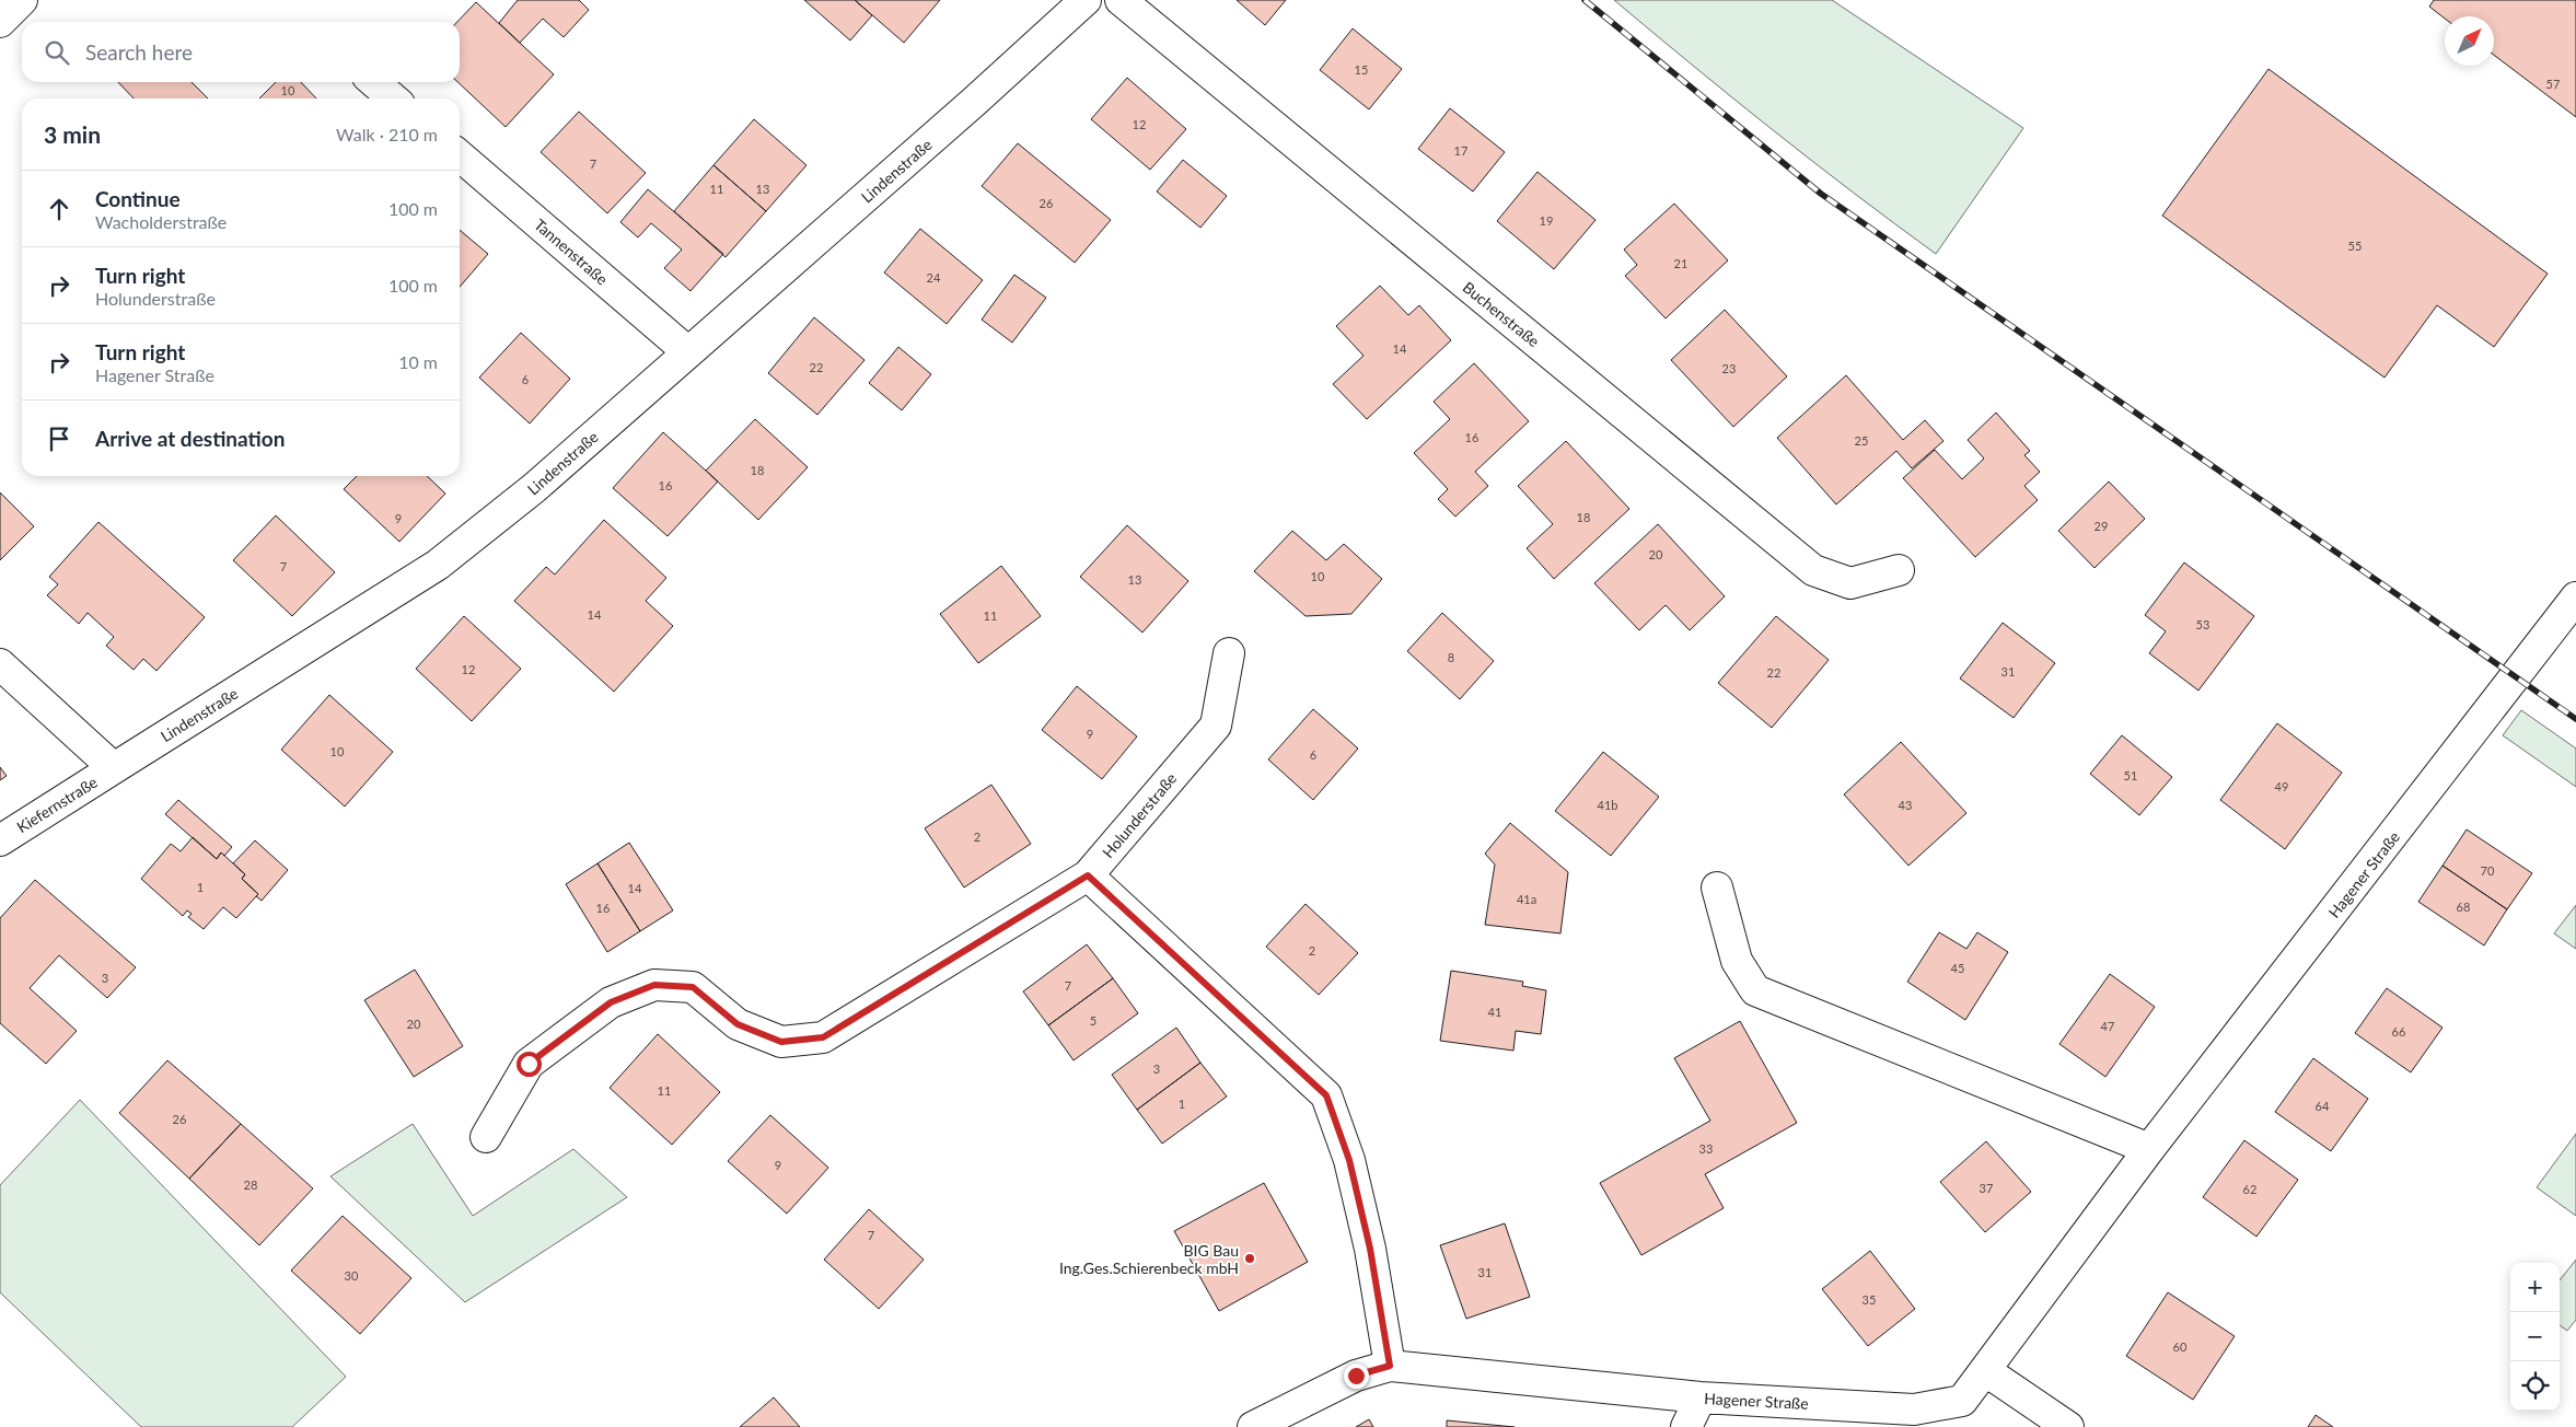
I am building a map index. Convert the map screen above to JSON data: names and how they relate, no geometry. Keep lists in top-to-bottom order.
{
  "streets": {
    "street": [
      "Lindenstraße",
      "Tannenstraße",
      "Buchenstraße",
      "Kiefernstraße",
      "Holunderstraße",
      "Hagener Straße"
    ]
  },
  "crossings": [
    ["Lindenstraße", "Tannenstraße"],
    ["Lindenstraße", "Kiefernstraße"]
  ],
  "places": ["BIG Bau Ing.Ges.Schierenbeck mbH"],
  "house_numbers": [
    "15",
    "57",
    "10",
    "12",
    "17",
    "7",
    "11",
    "13",
    "26",
    "19",
    "55",
    "21",
    "24",
    "14",
    "22",
    "23",
    "6",
    "16",
    "25",
    "18",
    "16",
    "18",
    "9",
    "29",
    "20",
    "7",
    "10",
    "13",
    "14",
    "11",
    "53",
    "8",
    "12",
    "31",
    "22",
    "9",
    "10",
    "6",
    "51",
    "49",
    "41b",
    "43",
    "2",
    "70",
    "1",
    "14",
    "41a",
    "68",
    "16",
    "2",
    "45",
    "3",
    "7",
    "41",
    "5",
    "20",
    "47",
    "66",
    "3",
    "11",
    "1",
    "64",
    "26",
    "33",
    "9",
    "28",
    "37",
    "62",
    "7",
    "31",
    "30",
    "35",
    "60"
  ],
  "north": "top right",
  "page": {
    "search": "Search here",
    "heading": ["3 min", "Walk · 210 m"],
    "list": [
      ["Continue", "Wacholderstraße", "100 m"],
      ["Turn right", "Holunderstraße", "100 m"],
      ["Turn right", "Hagener Straße", "10 m"],
      "Arrive at destination"
    ],
    "map_buttons": ["+", "−"]
  }
}
